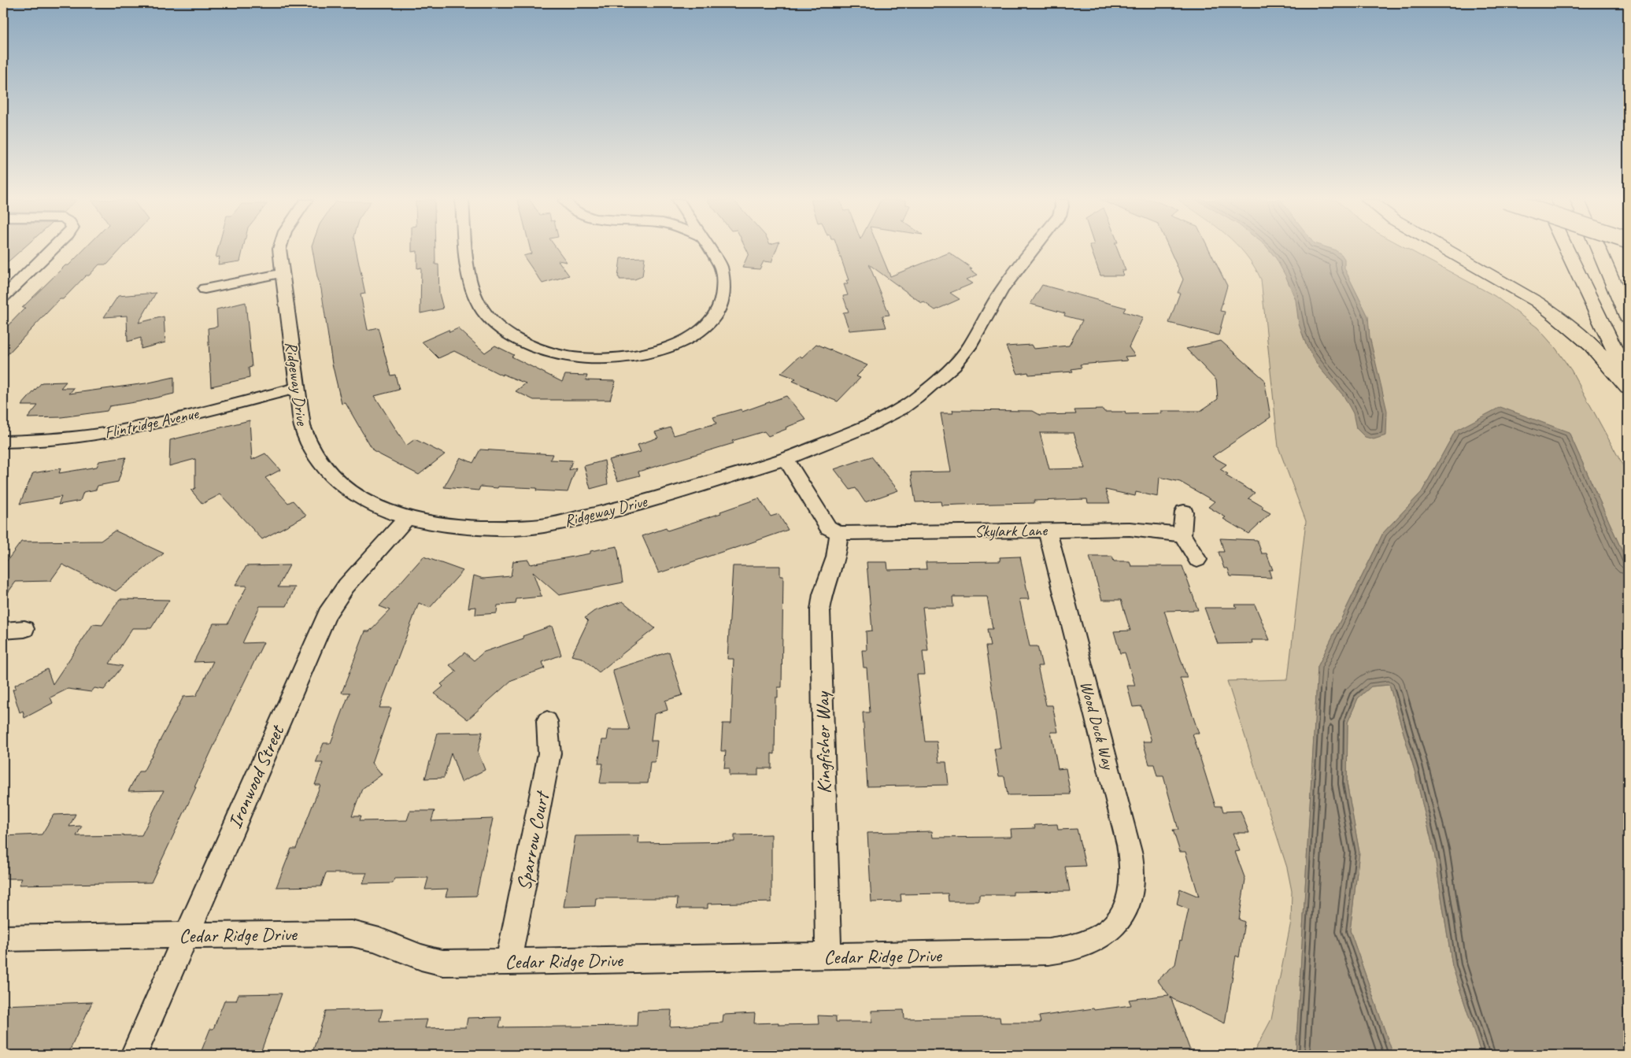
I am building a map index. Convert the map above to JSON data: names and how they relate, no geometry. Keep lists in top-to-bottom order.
{
  "streets": {
    "street": [
      "Ridgeway Drive",
      "Flintridge Avenue",
      "Skylark Lane",
      "Wood Duck Way",
      "Kingfisher Way",
      "Ironwood Street",
      "Sparrow Court",
      "Cedar Ridge Drive"
    ]
  },
  "crossings": [
    ["Ridgeway Drive", "Flintridge Avenue"],
    ["Ridgeway Drive", "Ironwood Street"],
    ["Skylark Lane", "Wood Duck Way"],
    ["Skylark Lane", "Kingfisher Way"],
    ["Wood Duck Way", "Cedar Ridge Drive"],
    ["Kingfisher Way", "Cedar Ridge Drive"],
    ["Ironwood Street", "Cedar Ridge Drive"],
    ["Sparrow Court", "Cedar Ridge Drive"]
  ]
}
